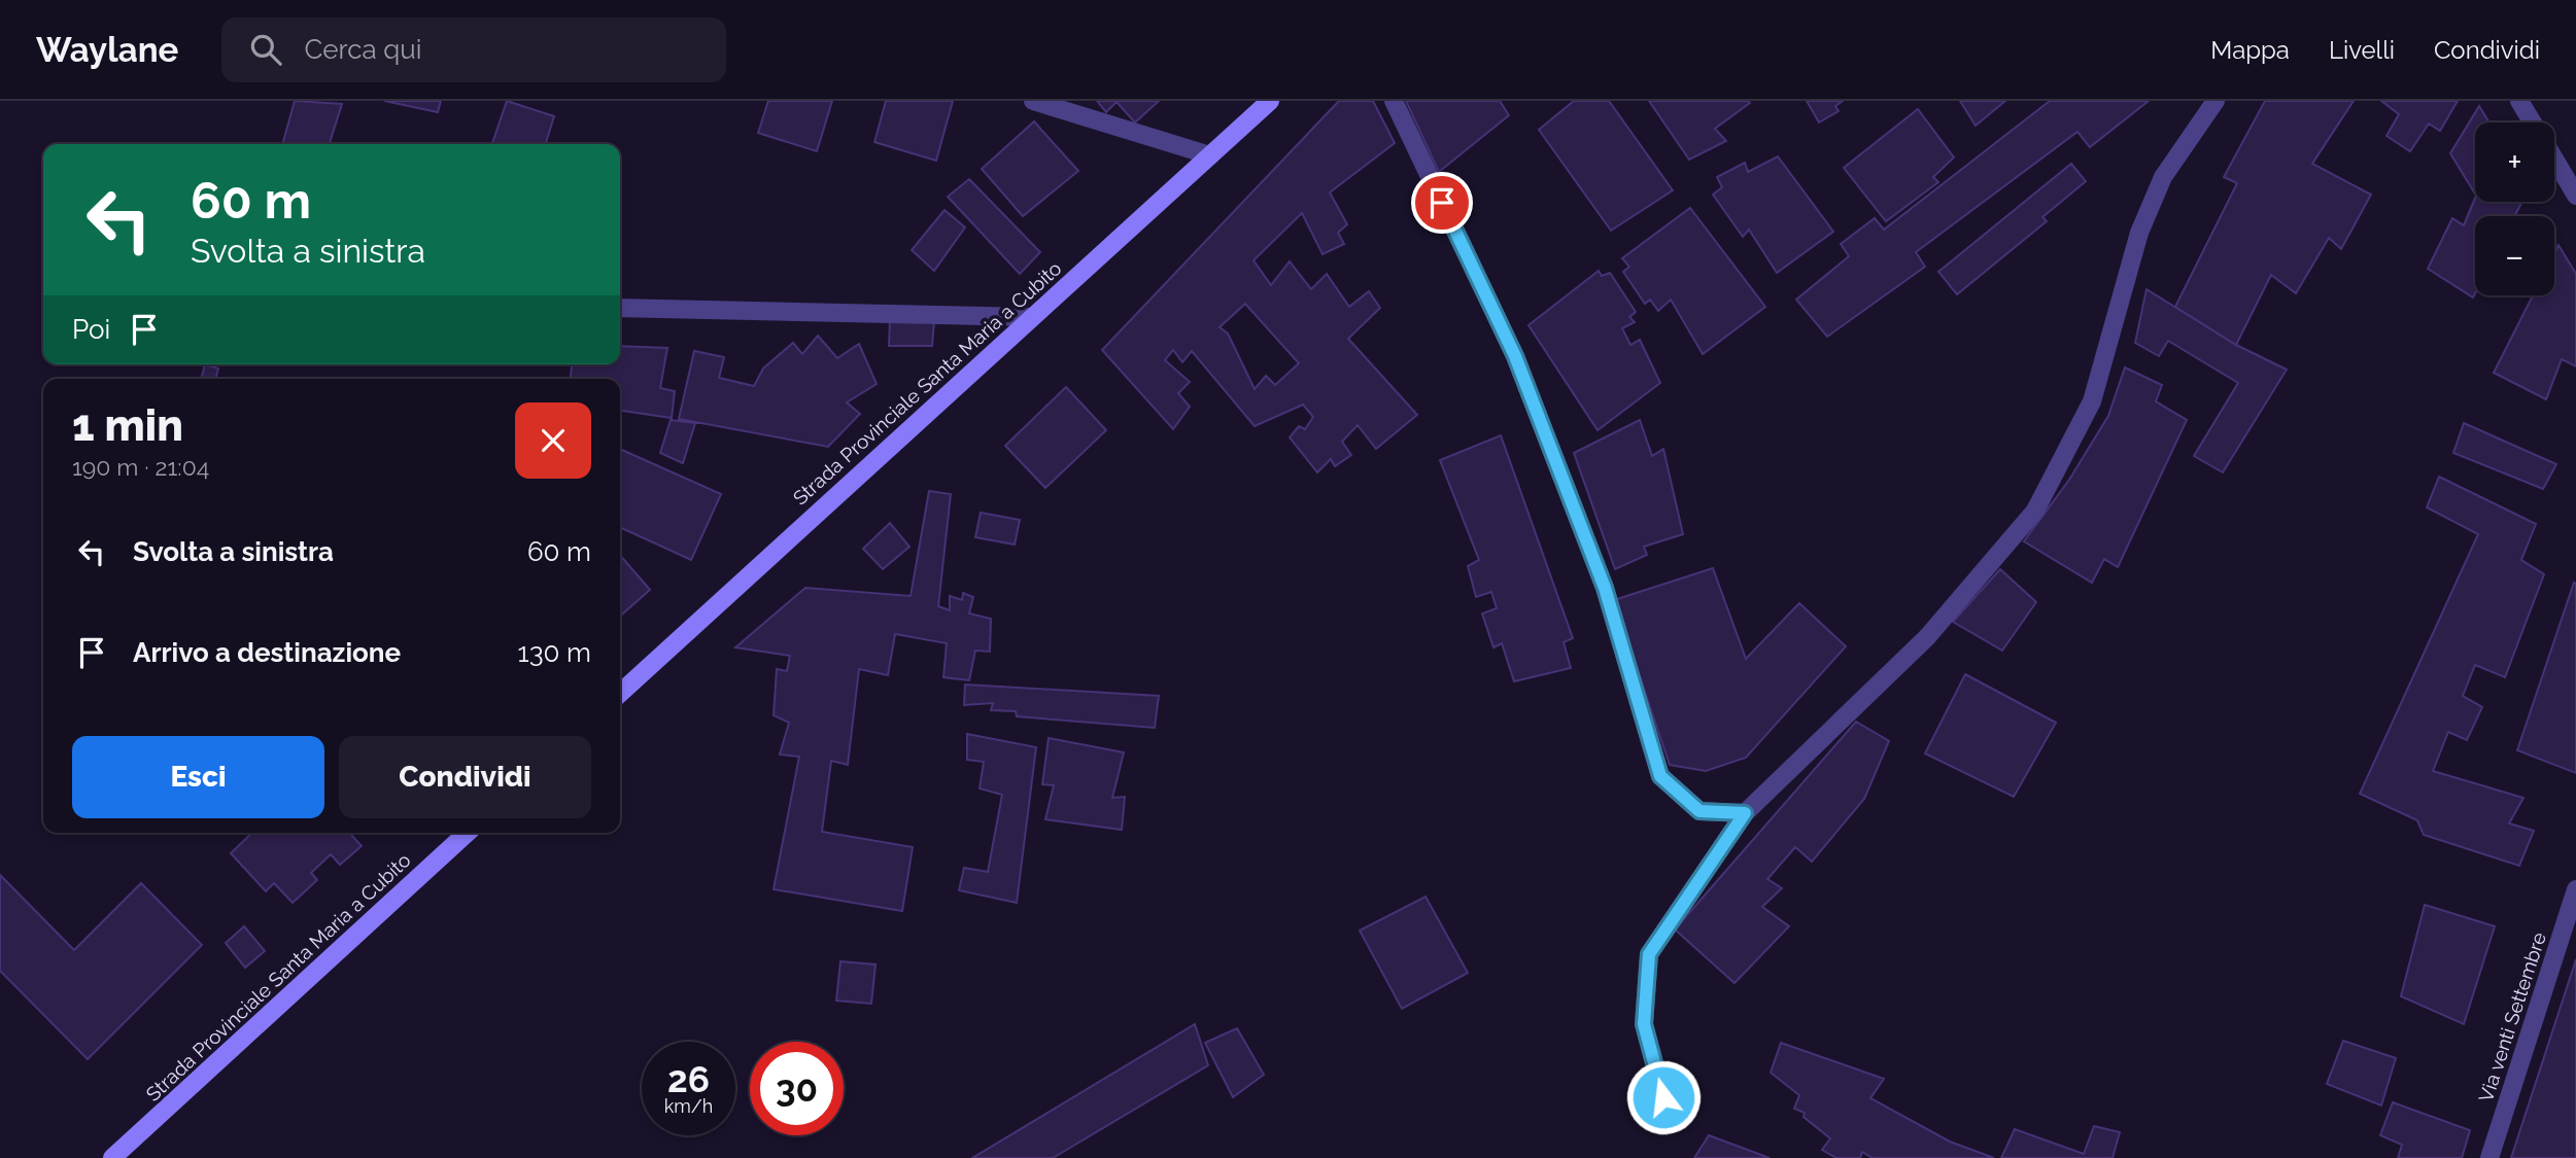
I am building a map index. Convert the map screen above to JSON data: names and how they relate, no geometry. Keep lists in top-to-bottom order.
{
  "streets": {
    "main road": ["Strada Provinciale Santa Maria a Cubito"],
    "street": ["Via venti Settembre"]
  },
  "page": {
    "header": "Waylane",
    "search": "Cerca qui",
    "nav": ["Mappa", "Livelli", "Condividi"],
    "map_buttons": ["+", "−"],
    "turn": ["60 m", "Svolta a sinistra"],
    "then": "Poi",
    "heading": ["1 min", "190 m · 21:04"],
    "list": [
      {
        "name": "Svolta a sinistra",
        "value": "60 m"
      },
      {
        "name": "Arrivo a destinazione",
        "value": "130 m"
      }
    ],
    "buttons": ["Esci", "Condividi"],
    "speed": "26 km/h",
    "limit": "30"
  }
}
